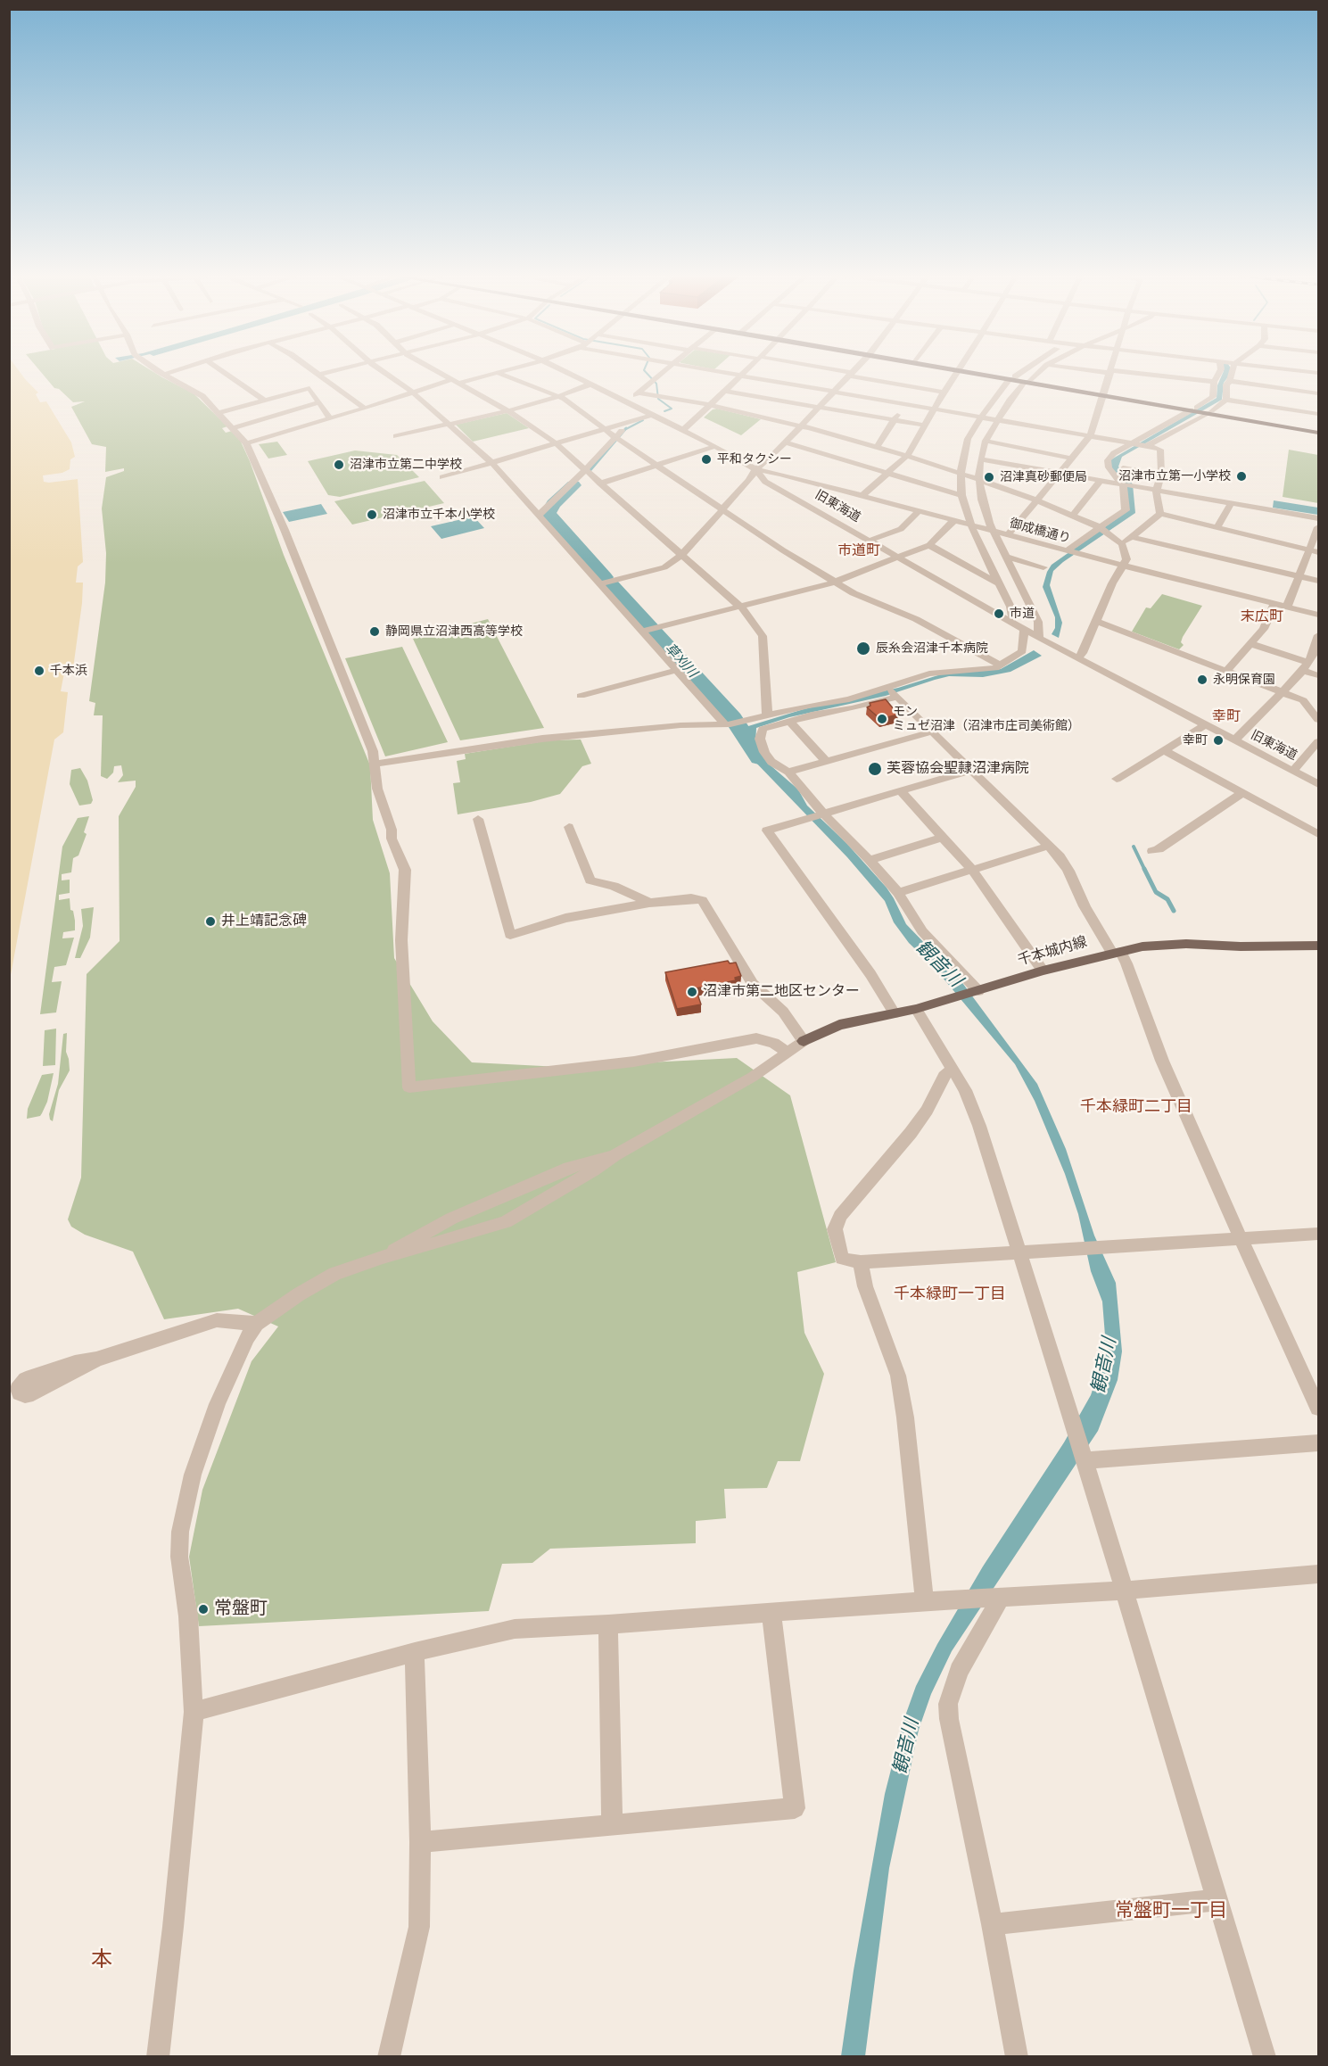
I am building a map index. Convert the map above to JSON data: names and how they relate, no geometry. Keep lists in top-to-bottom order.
{
  "streets": {
    "main road": ["千本城内線"],
    "street": ["旧東海道", "御成橋通り"]
  },
  "crossings": [
    ["旧東海道", "御成橋通り"]
  ],
  "districts": [
    "市道町",
    "末広町",
    "幸町",
    "千本緑町二丁目",
    "千本緑町一丁目",
    "常盤町一丁目",
    "本"
  ],
  "water": ["草刈川", "観音川"],
  "places": [
    "平和タクシー",
    "沼津市立第二中学校",
    "沼津市立第一小学校",
    "沼津真砂郵便局",
    "沼津市立千本小学校",
    "市道",
    "静岡県立沼津西高等学校",
    "辰糸会沼津千本病院",
    "千本浜",
    "永明保育園",
    "モン ミュゼ沼津（沼津市庄司美術館）",
    "幸町",
    "芙蓉協会聖隷沼津病院",
    "井上靖記念碑",
    "沼津市第二地区センター",
    "常盤町"
  ]
}
